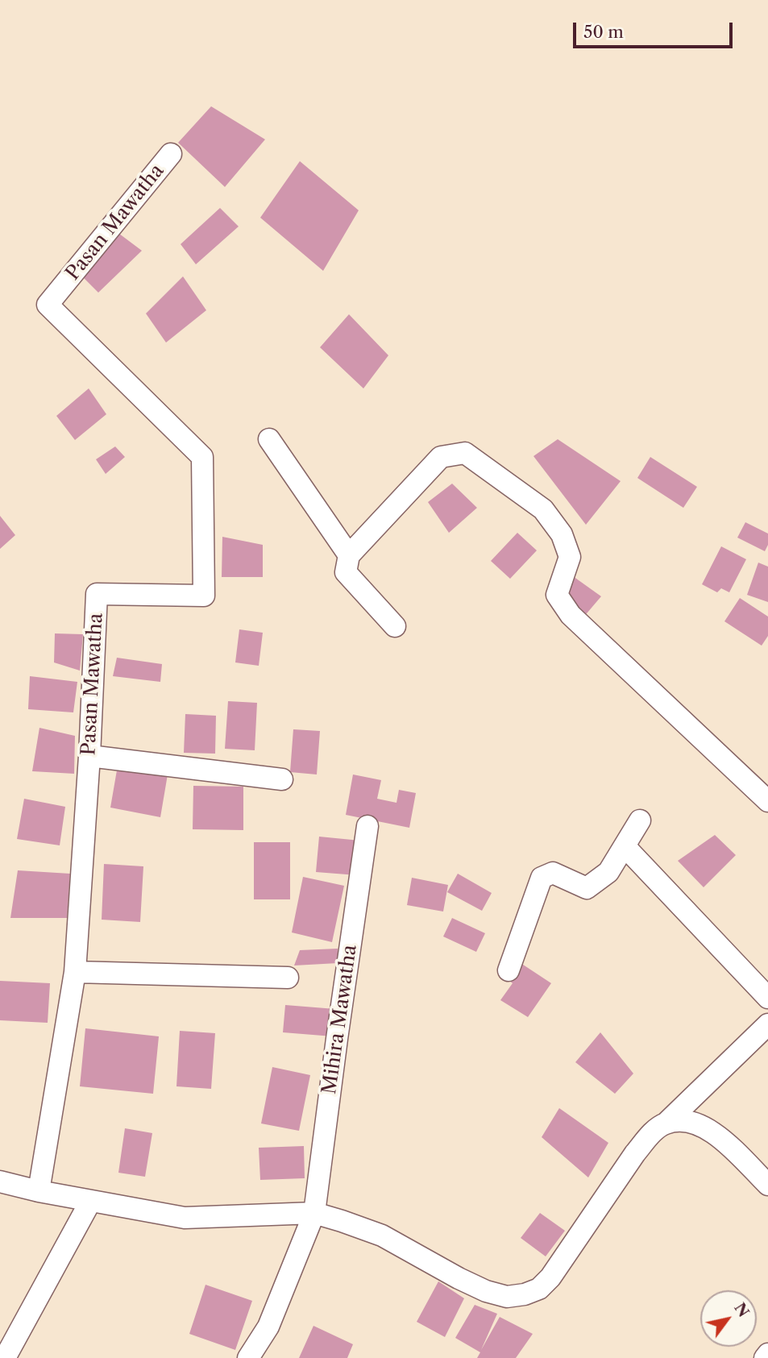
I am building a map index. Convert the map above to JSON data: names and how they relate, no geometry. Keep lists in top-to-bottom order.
{
  "streets": {
    "street": ["Pasan Mawatha", "Mihira Mawatha"]
  },
  "scale_bar": "50 m",
  "north": "top right"
}
